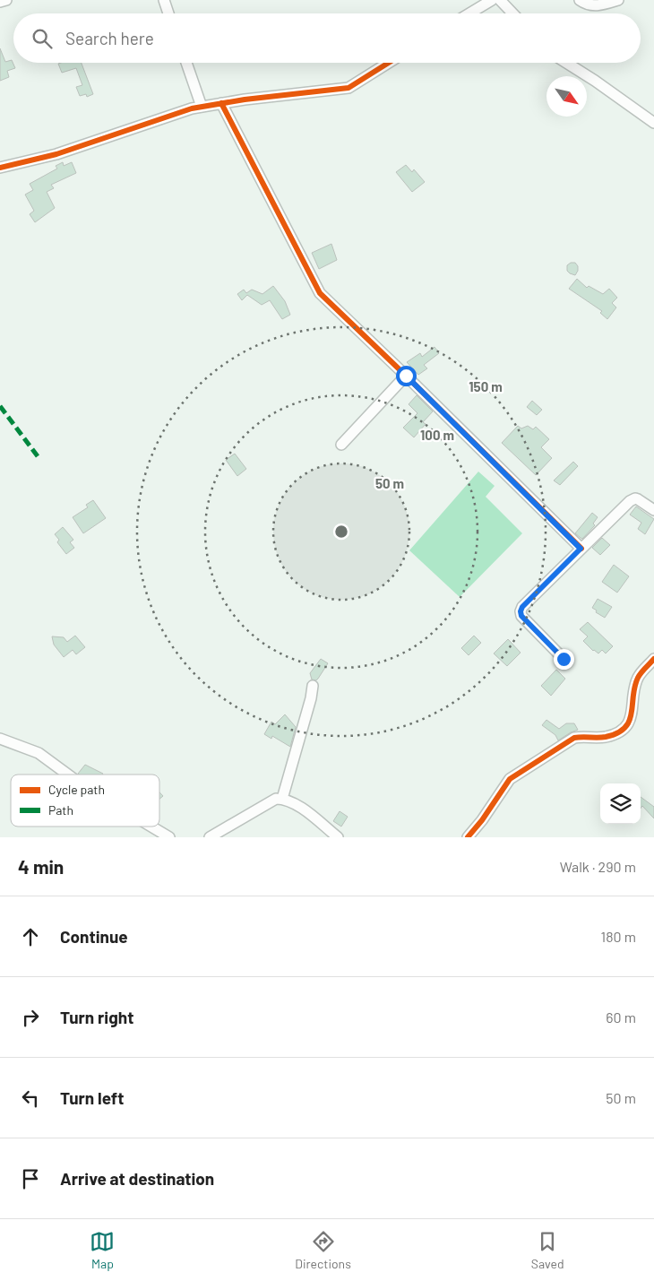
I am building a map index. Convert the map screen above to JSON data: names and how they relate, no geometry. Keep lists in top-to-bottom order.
{
  "legend": ["Cycle path", "Path"],
  "north": "bottom right",
  "page": {
    "search": "Search here",
    "heading": ["4 min", "Walk · 290 m"],
    "list": [
      ["Continue", "180 m"],
      ["Turn right", "60 m"],
      ["Turn left", "50 m"],
      "Arrive at destination"
    ],
    "nav": ["Map", "Directions", "Saved"]
  },
  "rings": ["150 m", "100 m", "50 m"]
}
